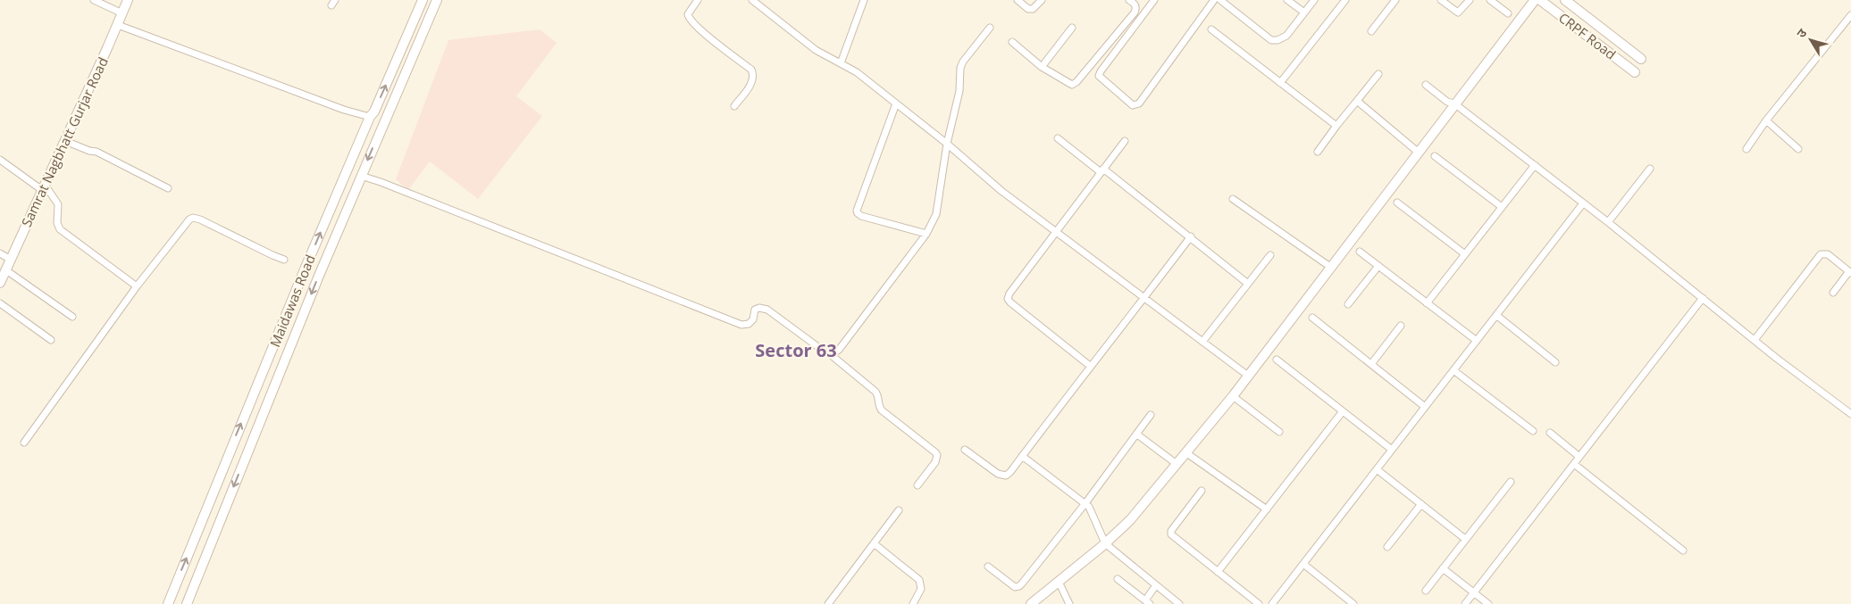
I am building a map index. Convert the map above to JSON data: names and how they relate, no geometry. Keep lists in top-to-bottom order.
{
  "streets": {
    "street": ["CRPF Road", "Samrat Nagbhatt Gurjar Road", "Maidawas Road"]
  },
  "districts": ["Sector 63"],
  "north": "top left"
}
